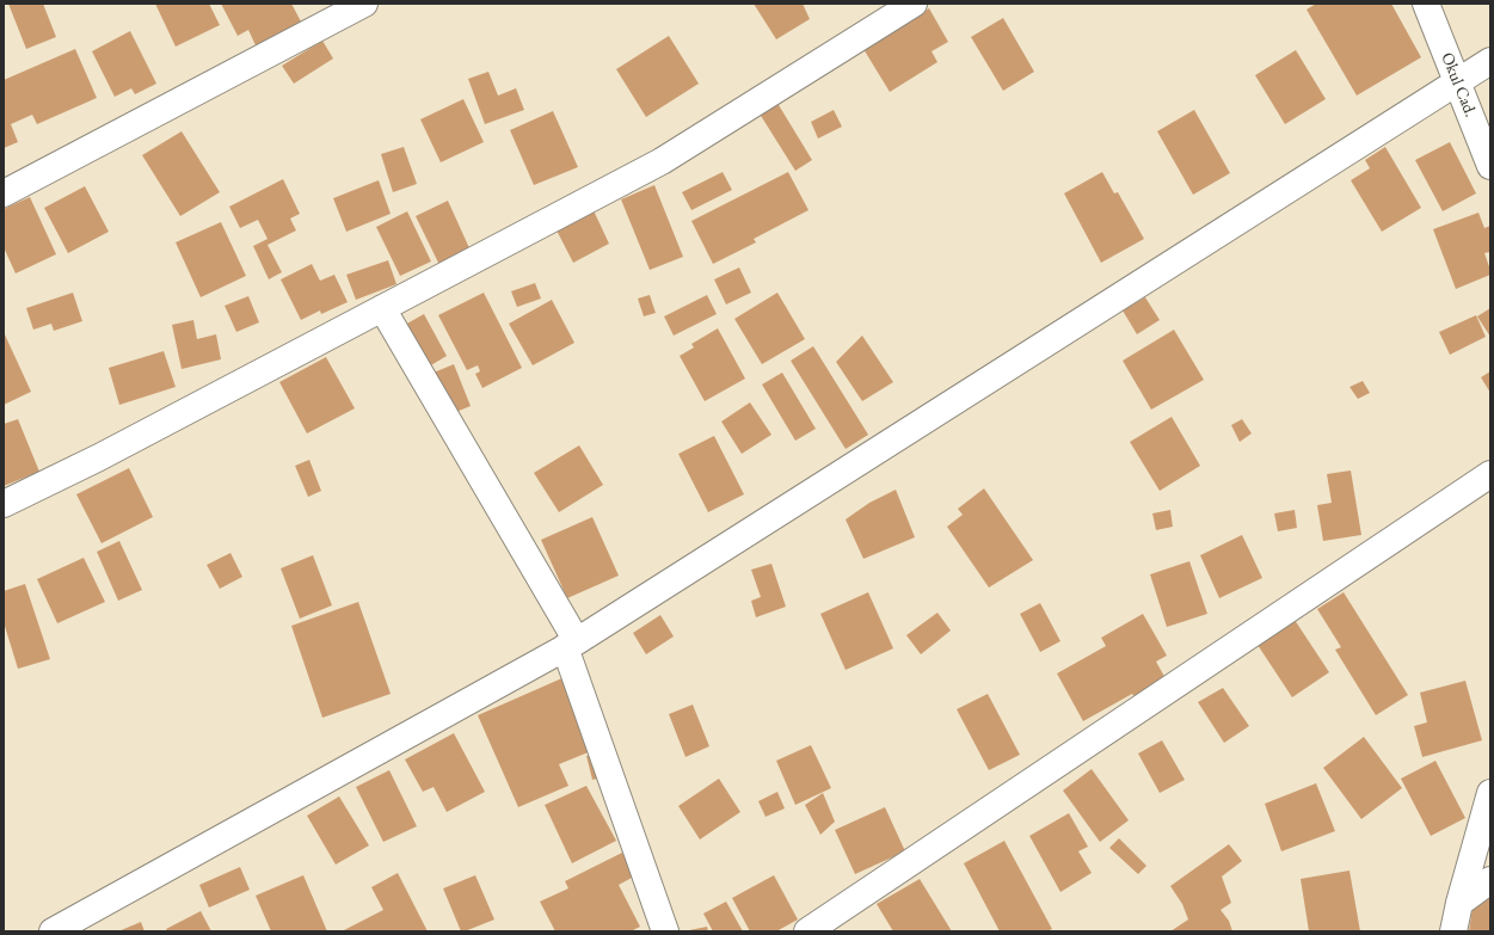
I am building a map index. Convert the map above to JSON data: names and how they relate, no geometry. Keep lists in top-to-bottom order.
{
  "streets": {
    "street": ["Okul Cad."]
  }
}
